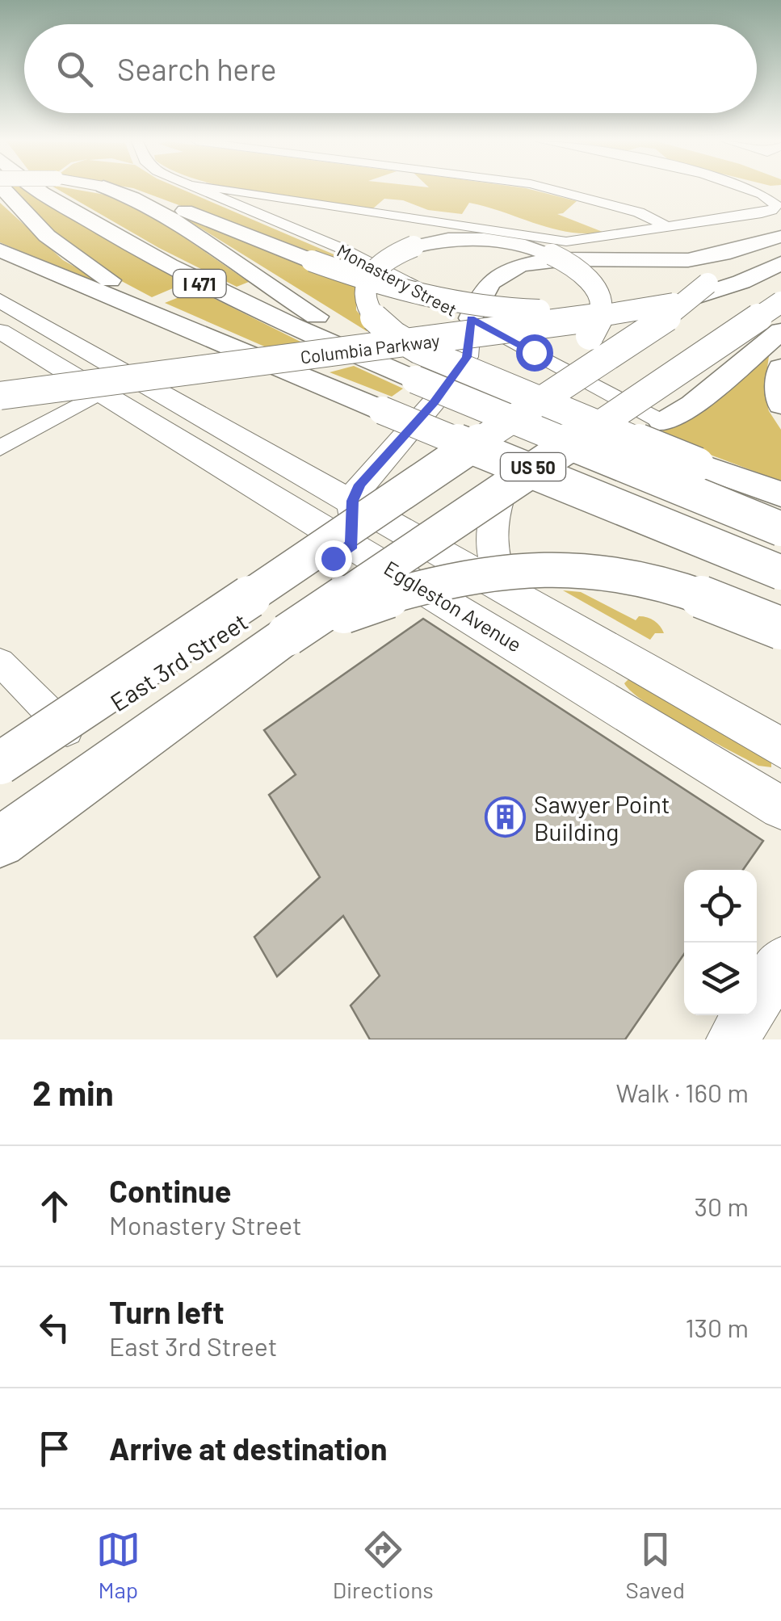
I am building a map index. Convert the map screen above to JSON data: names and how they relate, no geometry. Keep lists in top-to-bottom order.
{
  "streets": {
    "highway": ["I 471", "Columbia Parkway", "US 50"],
    "main road": ["Eggleston Avenue", "East 3rd Street"],
    "street": ["Monastery Street"]
  },
  "crossings": [
    ["Monastery Street", "East 3rd Street"],
    ["Eggleston Avenue", "East 3rd Street"]
  ],
  "places": {
    "building": ["Sawyer Point Building"]
  },
  "page": {
    "search": "Search here",
    "heading": ["2 min", "Walk · 160 m"],
    "list": [
      ["Continue", "Monastery Street", "30 m"],
      ["Turn left", "East 3rd Street", "130 m"],
      "Arrive at destination"
    ],
    "nav": ["Map", "Directions", "Saved"]
  }
}
